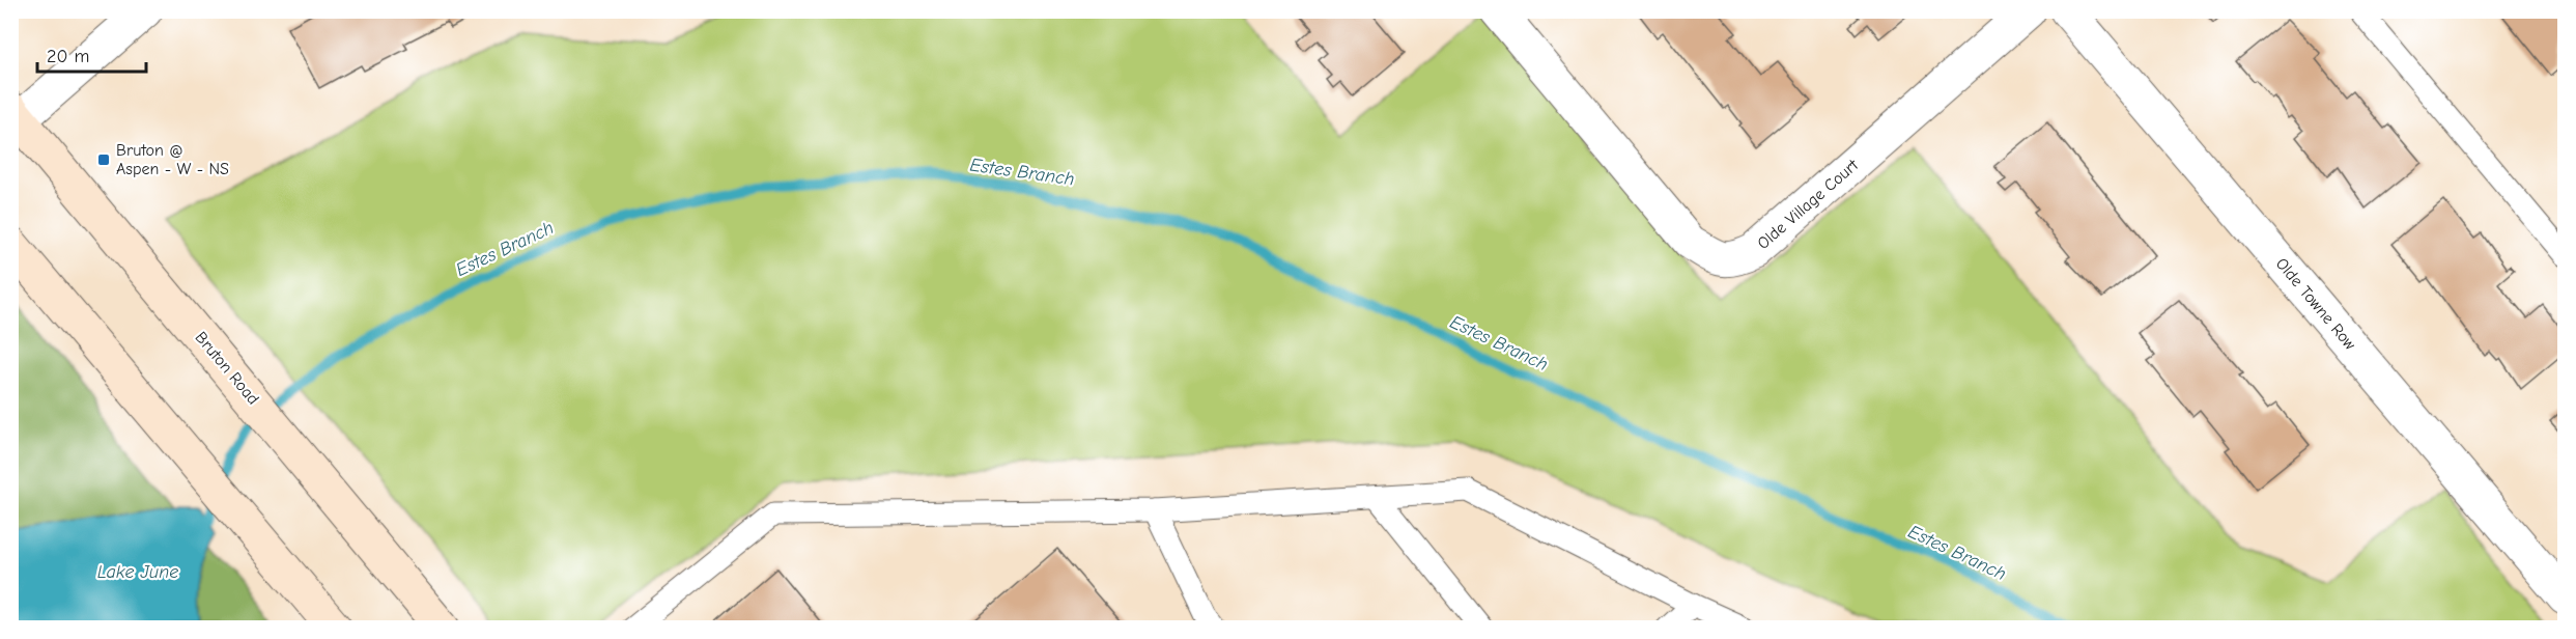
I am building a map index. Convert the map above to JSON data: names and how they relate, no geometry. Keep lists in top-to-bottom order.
{
  "streets": {
    "main road": ["Bruton Road"],
    "street": ["Olde Village Court", "Olde Towne Row"]
  },
  "water": ["Estes Branch", "Lake June"],
  "places": {
    "transit": ["Bruton @ Aspen - W - NS"]
  },
  "scale_bar": "20 m"
}
